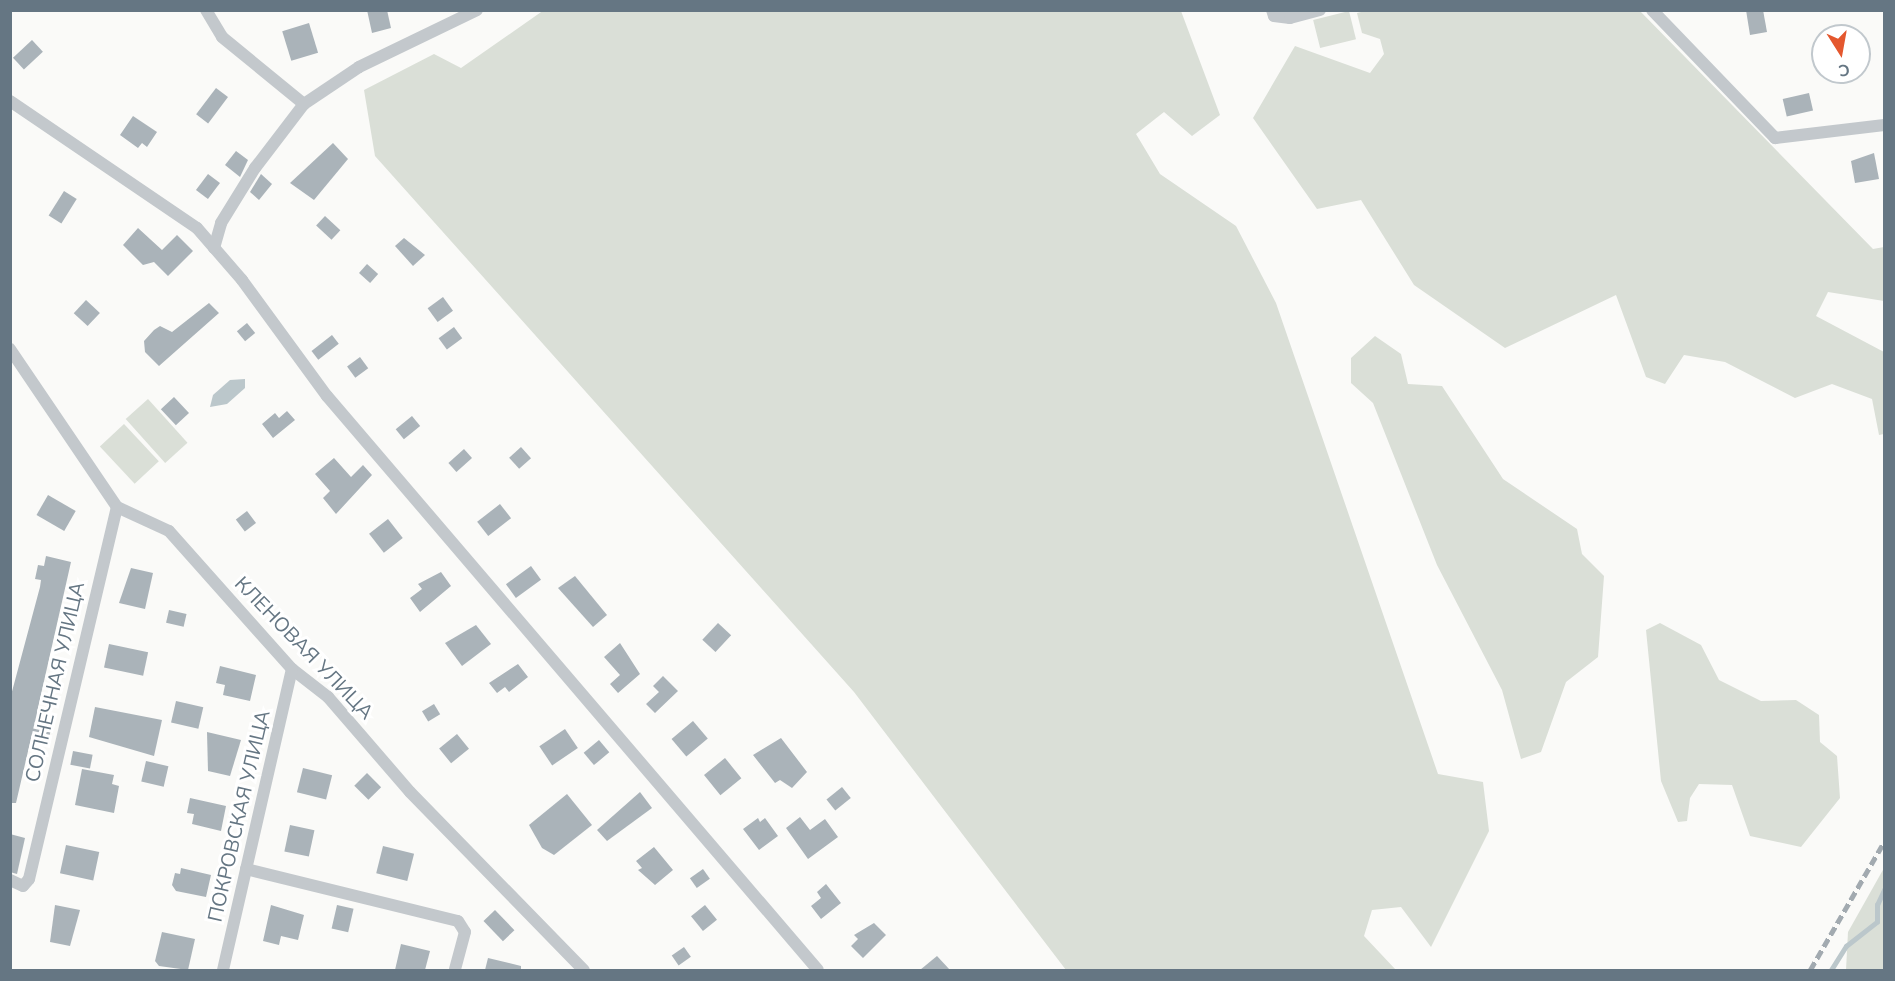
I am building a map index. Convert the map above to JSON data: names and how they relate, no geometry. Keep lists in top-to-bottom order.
{
  "streets": {
    "street": ["КЛЕНОВАЯ УЛИЦА", "СОЛНЕЧНАЯ УЛИЦА", "ПОКРОВСКАЯ УЛИЦА"]
  },
  "crossings": [
    ["КЛЕНОВАЯ УЛИЦА", "СОЛНЕЧНАЯ УЛИЦА"],
    ["КЛЕНОВАЯ УЛИЦА", "ПОКРОВСКАЯ УЛИЦА"]
  ],
  "north": "bottom"
}
